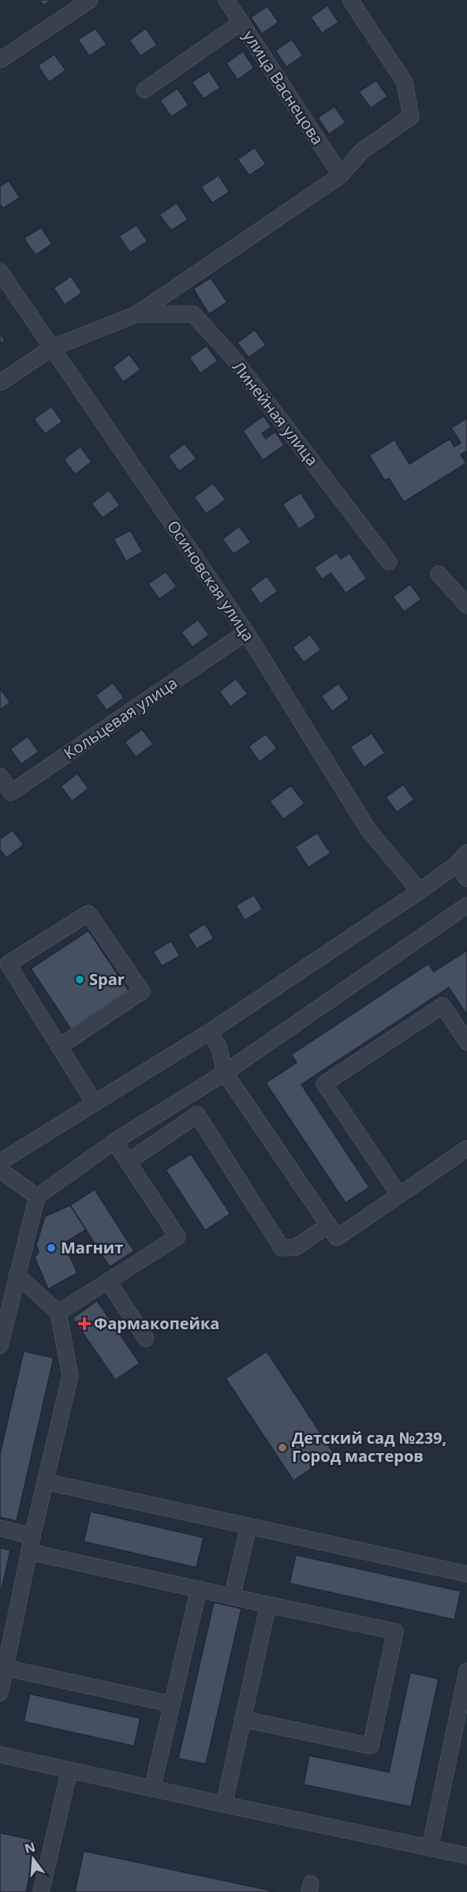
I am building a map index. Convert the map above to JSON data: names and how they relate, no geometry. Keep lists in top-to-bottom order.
{
  "streets": {
    "street": [
      "улица Васнецова",
      "Линейная улица",
      "Осиновская улица",
      "Кольцевая улица"
    ]
  },
  "crossings": [
    ["улица Васнецова", "Линейная улица"],
    ["Линейная улица", "Осиновская улица"],
    ["Осиновская улица", "Кольцевая улица"]
  ],
  "places": {
    "other": ["Spar", "Магнит", "Детский сад №239, Город мастеров"],
    "health": ["Фармакопейка"]
  },
  "north": "top"
}
